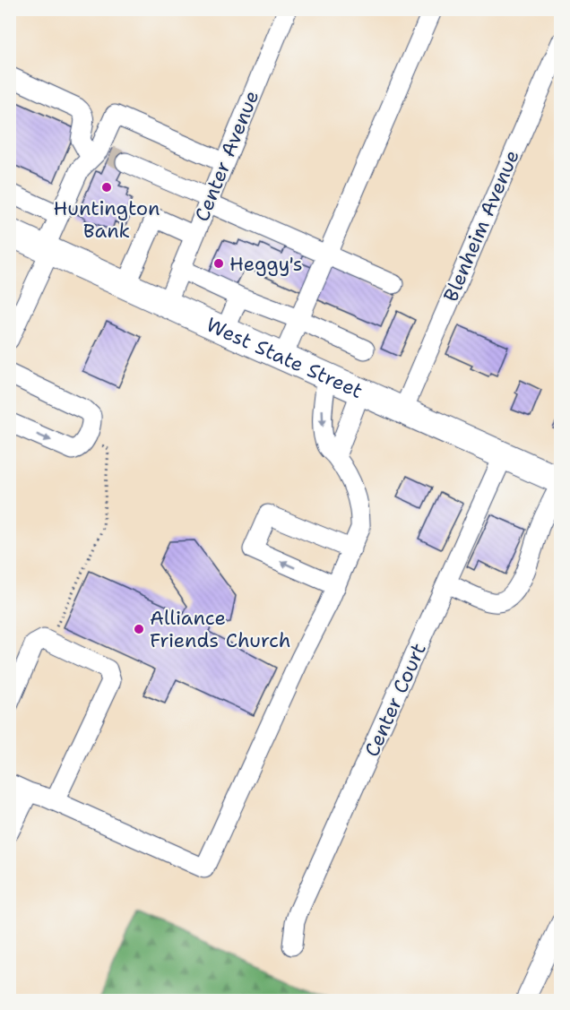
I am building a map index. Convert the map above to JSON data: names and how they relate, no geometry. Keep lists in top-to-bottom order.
{
  "streets": {
    "highway": ["West State Street"],
    "street": ["Center Avenue", "Blenheim Avenue", "Center Court"]
  },
  "crossings": [
    ["Center Avenue", "West State Street"],
    ["Blenheim Avenue", "West State Street"],
    ["West State Street", "Center Court"]
  ],
  "places": ["Huntington Bank", "Heggy's", "Alliance Friends Church"]
}
